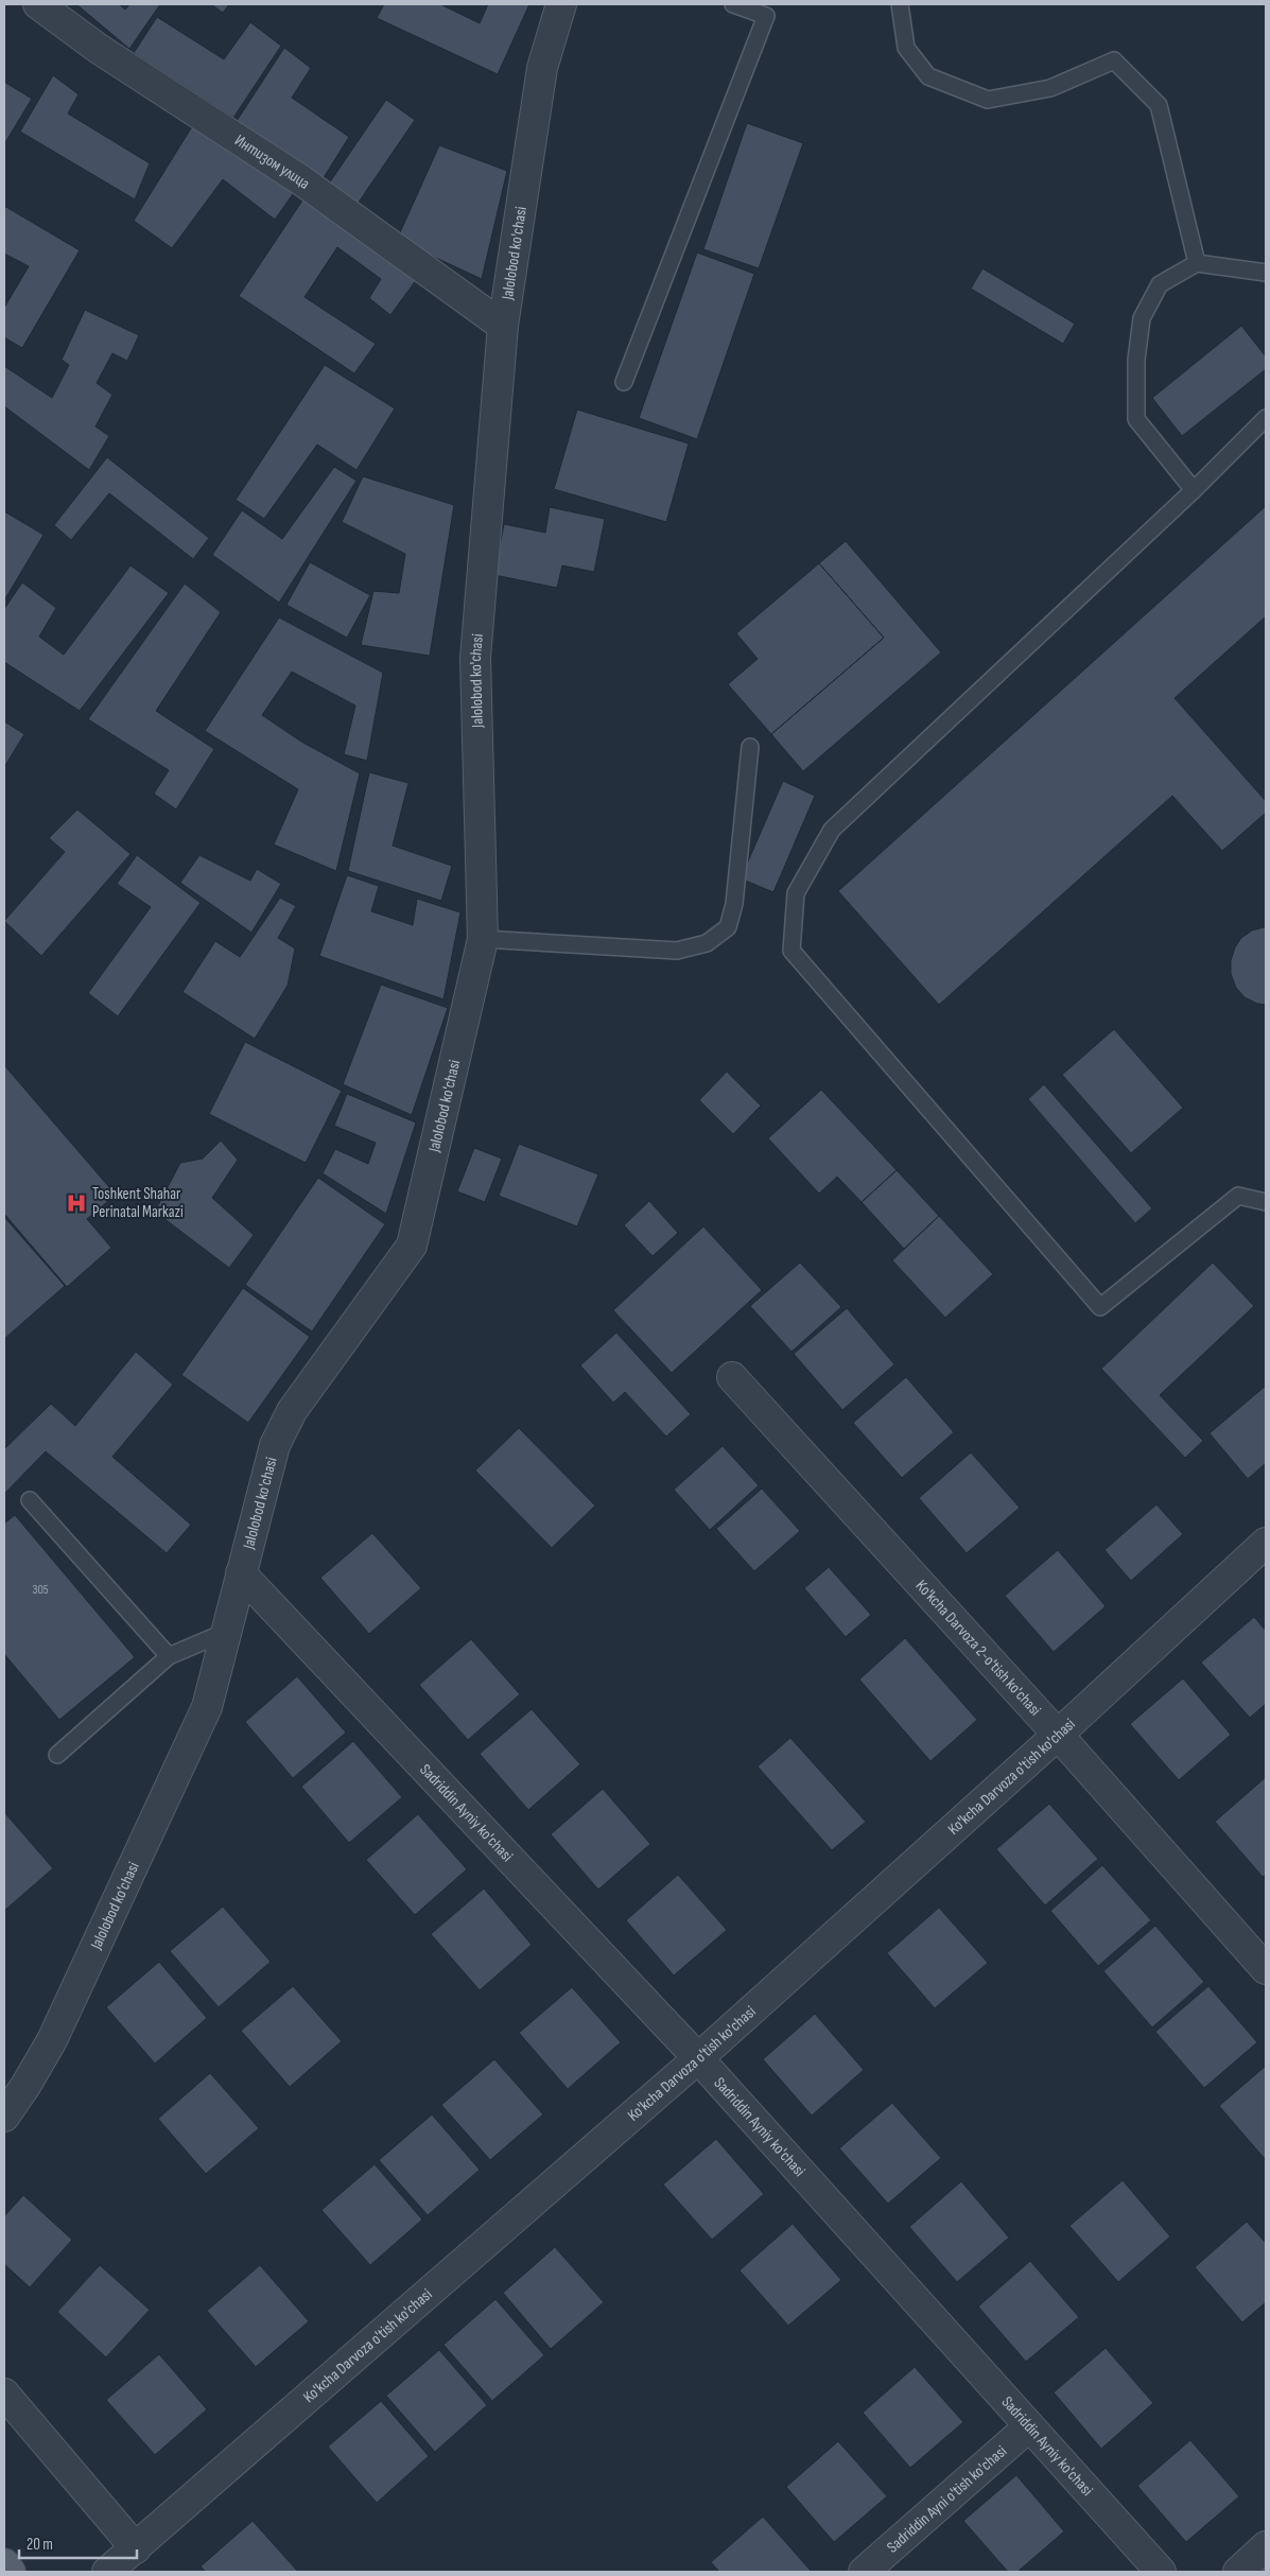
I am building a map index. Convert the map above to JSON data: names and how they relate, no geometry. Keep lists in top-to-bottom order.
{
  "streets": {
    "street": [
      "Интизом улица",
      "Jalolobod ko'chasi",
      "Ko'kcha Darvoza 2-o'tish ko'chasi",
      "Ko'kcha Darvoza o'tish ko'chasi",
      "Sadriddin Ayniy ko'chasi",
      "Sadriddin Ayni o'tish ko'chasi"
    ]
  },
  "crossings": [
    ["Интизом улица", "Jalolobod ko'chasi"],
    ["Jalolobod ko'chasi", "Sadriddin Ayniy ko'chasi"],
    ["Ko'kcha Darvoza 2-o'tish ko'chasi", "Ko'kcha Darvoza o'tish ko'chasi"],
    ["Ko'kcha Darvoza o'tish ko'chasi", "Sadriddin Ayniy ko'chasi"],
    ["Sadriddin Ayniy ko'chasi", "Sadriddin Ayni o'tish ko'chasi"]
  ],
  "places": {
    "hospital": ["Toshkent Shahar Perinatal Markazi"]
  },
  "house_numbers": ["305"],
  "scale_bar": "20 m"
}
